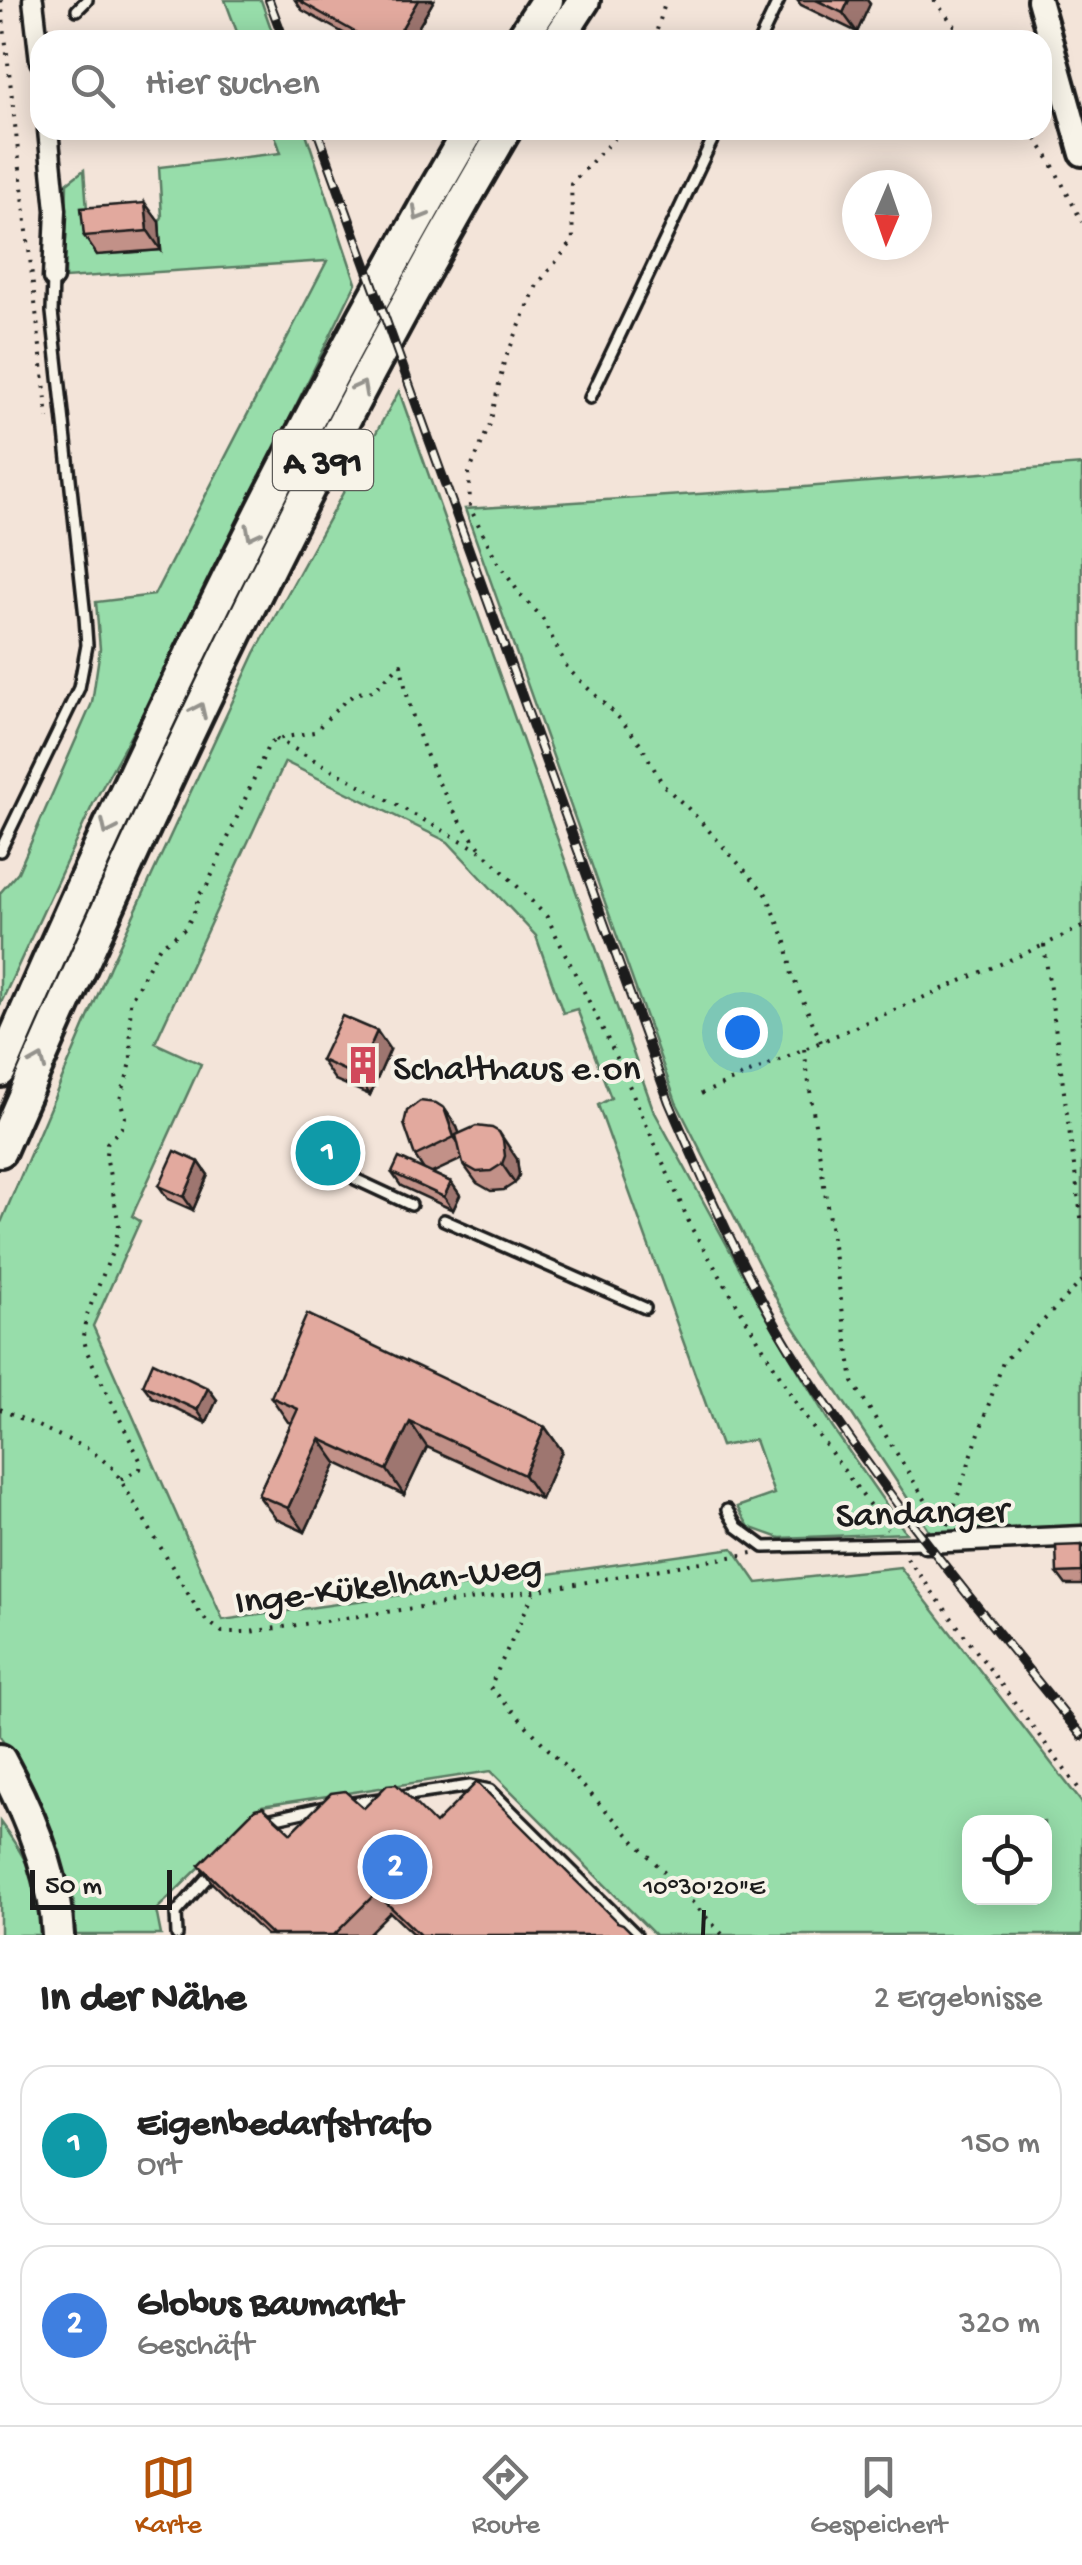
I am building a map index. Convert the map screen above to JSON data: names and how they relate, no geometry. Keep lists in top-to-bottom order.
{
  "streets": {
    "highway": ["A 391"],
    "street": ["Sandanger"],
    "path": ["Inge-Kükelhan-Weg"]
  },
  "crossings": [
    ["Sandanger", "Inge-Kükelhan-Weg"]
  ],
  "places": {
    "building": ["Schalthaus e.on"]
  },
  "scale_bar": "50 m",
  "north": "bottom",
  "page": {
    "search": "Hier suchen",
    "pins": ["1", "2"],
    "scale": "50 m",
    "heading": ["In der Nähe", "2 Ergebnisse"],
    "list": [
      {
        "mark": "1",
        "name": "Eigenbedarfstrafo",
        "note": "Ort",
        "value": "150 m"
      },
      {
        "mark": "2",
        "name": "Globus Baumarkt",
        "note": "Geschäft",
        "value": "320 m"
      }
    ],
    "nav": ["Karte", "Route", "Gespeichert"]
  },
  "coordinates": ["10°30'20\"E"]
}
